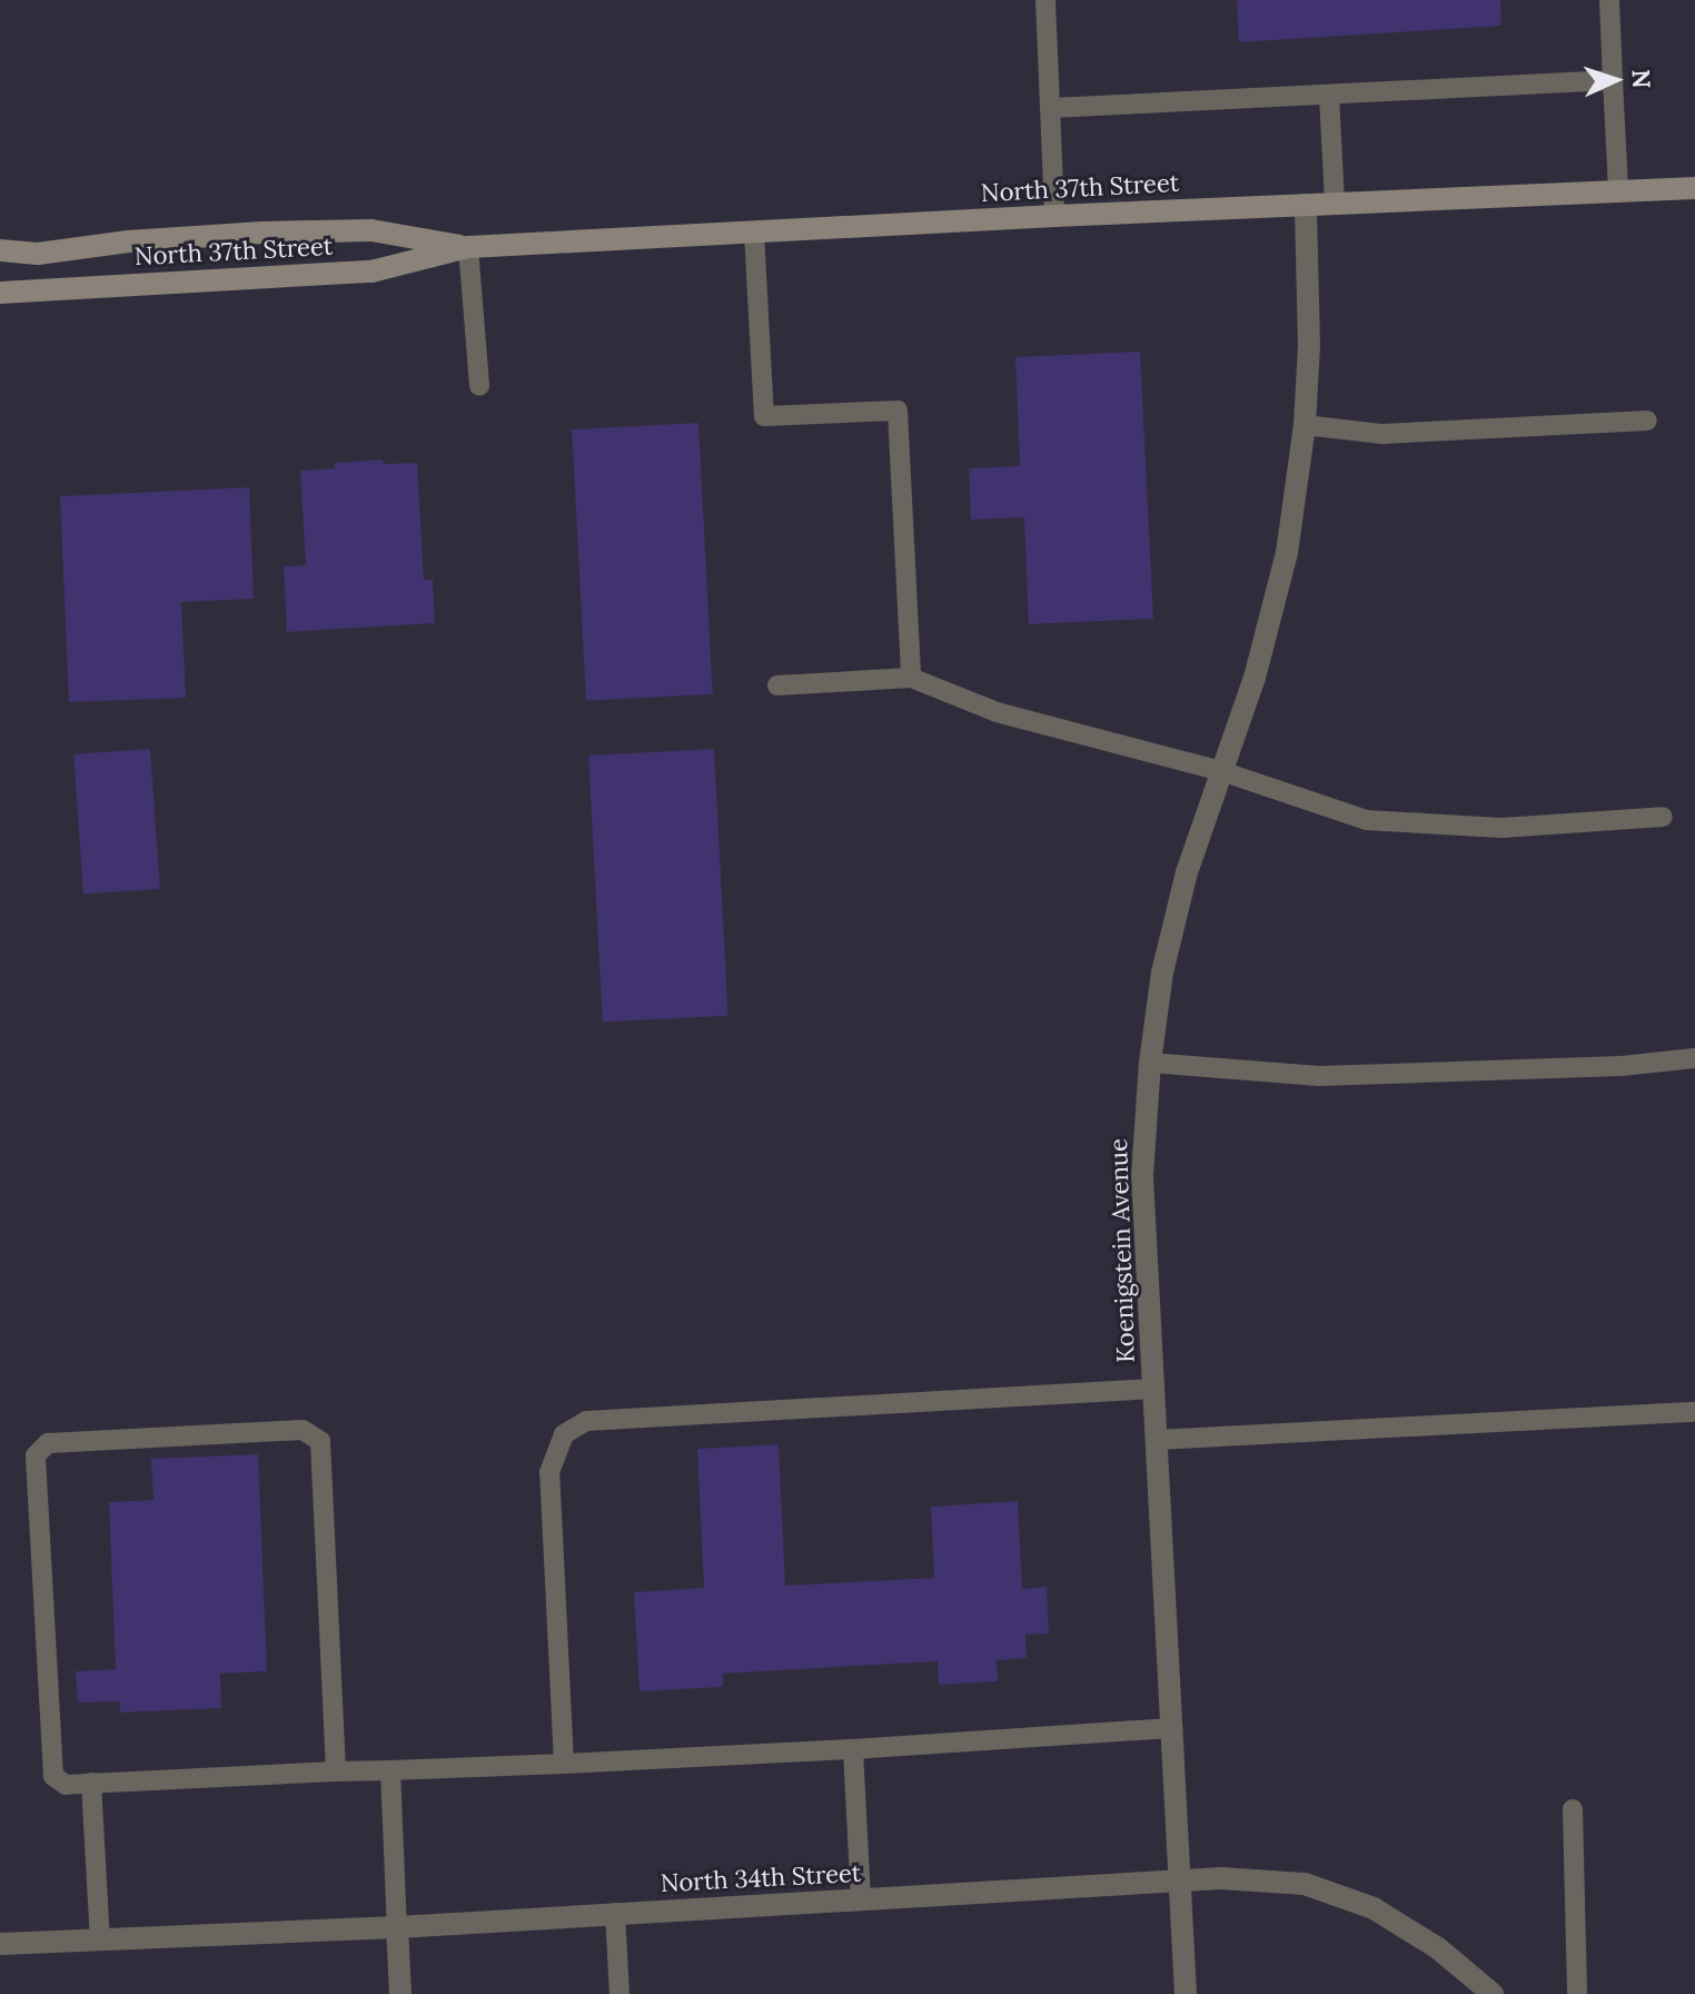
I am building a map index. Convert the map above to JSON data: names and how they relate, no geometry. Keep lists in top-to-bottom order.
{
  "streets": {
    "street": ["North 37th Street", "Koenigstein Avenue", "North 34th Street"]
  },
  "crossings": [
    ["North 37th Street", "Koenigstein Avenue"],
    ["Koenigstein Avenue", "North 34th Street"]
  ],
  "north": "right"
}
